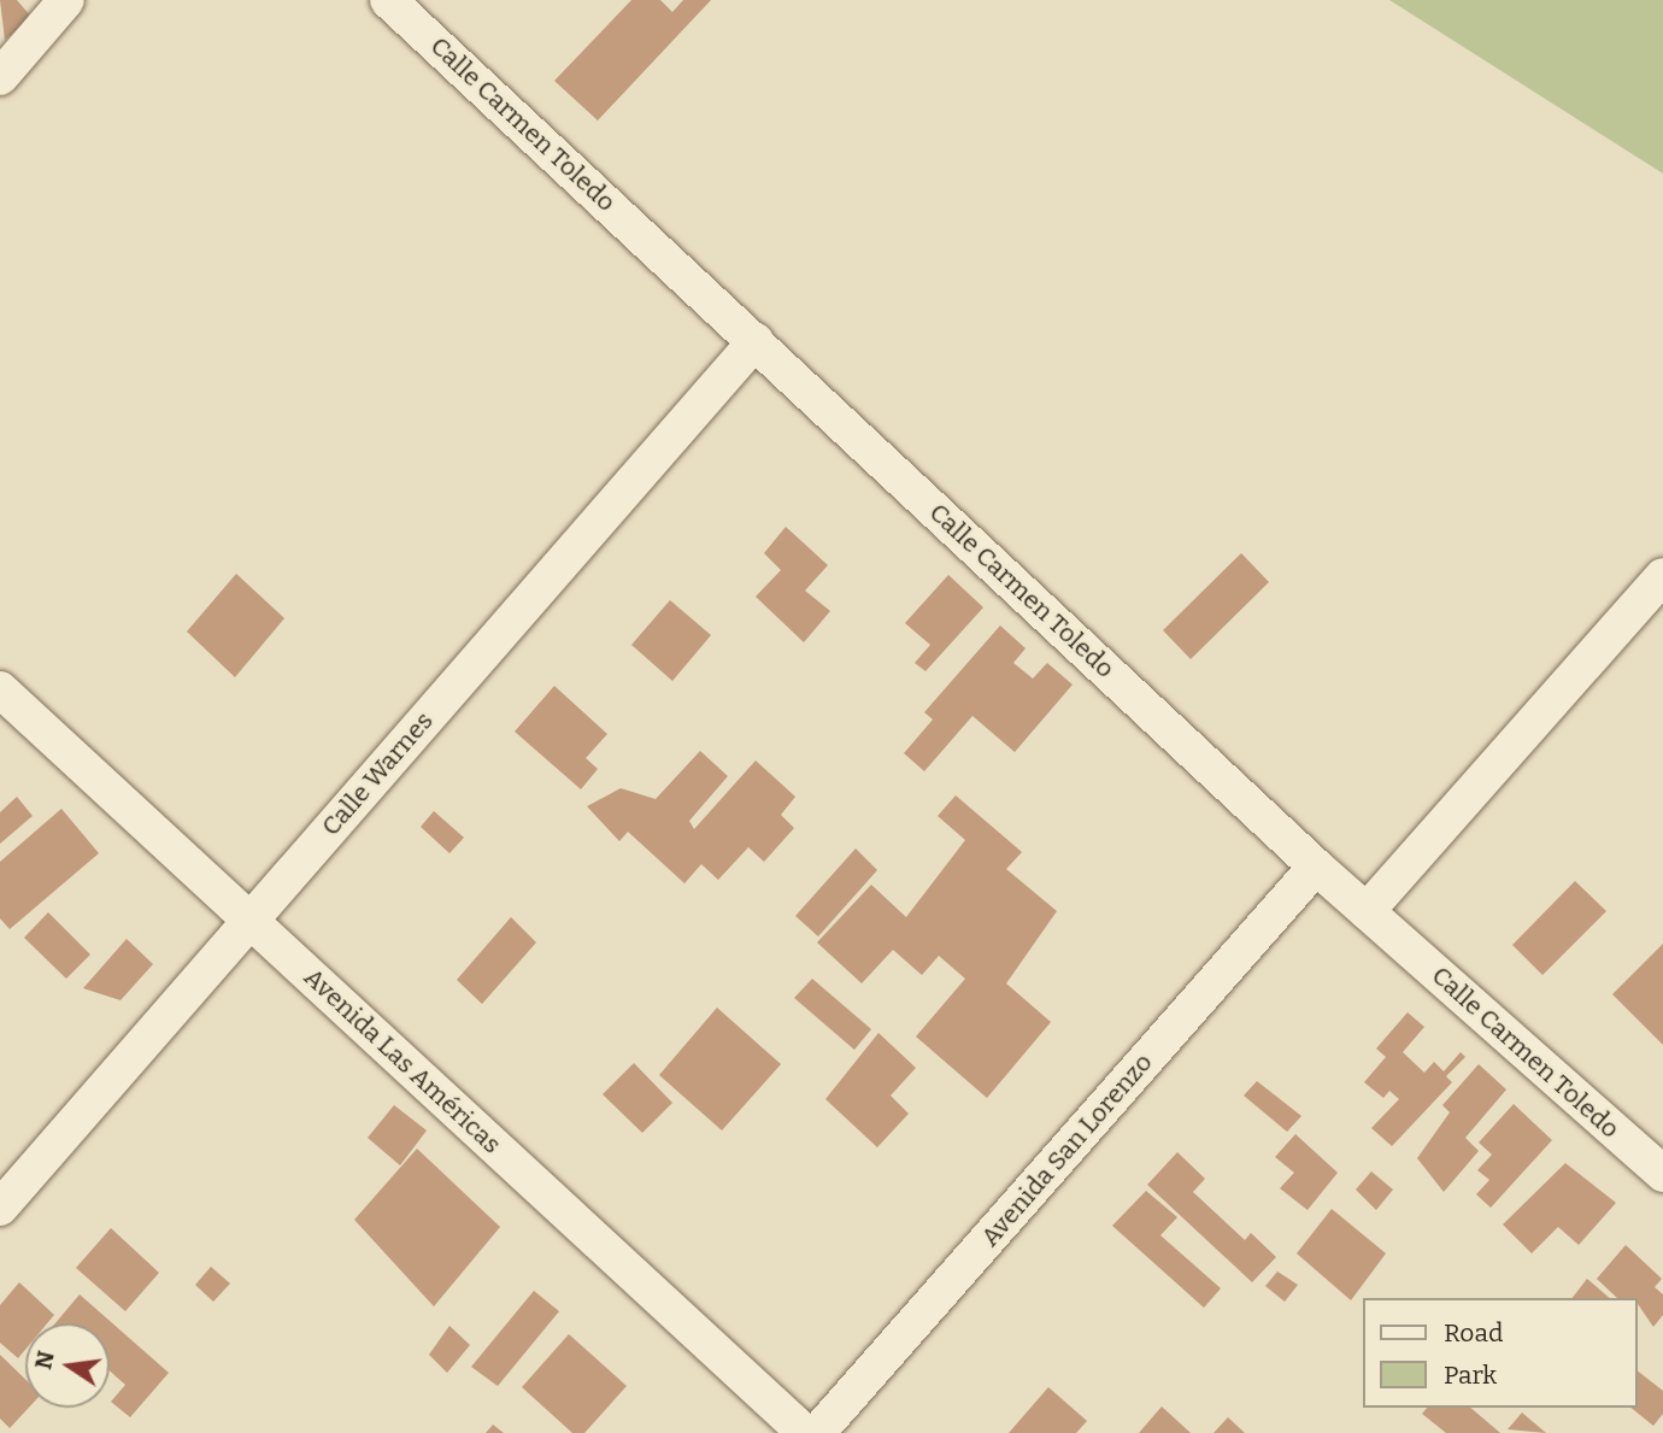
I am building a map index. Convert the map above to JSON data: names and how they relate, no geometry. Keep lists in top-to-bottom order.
{
  "streets": {
    "street": [
      "Calle Carmen Toledo",
      "Calle Warnes",
      "Avenida Las Américas",
      "Avenida San Lorenzo"
    ]
  },
  "crossings": [
    ["Calle Carmen Toledo", "Calle Warnes"],
    ["Calle Carmen Toledo", "Avenida San Lorenzo"],
    ["Calle Warnes", "Avenida Las Américas"]
  ],
  "legend": ["Road", "Park"],
  "north": "left"
}
